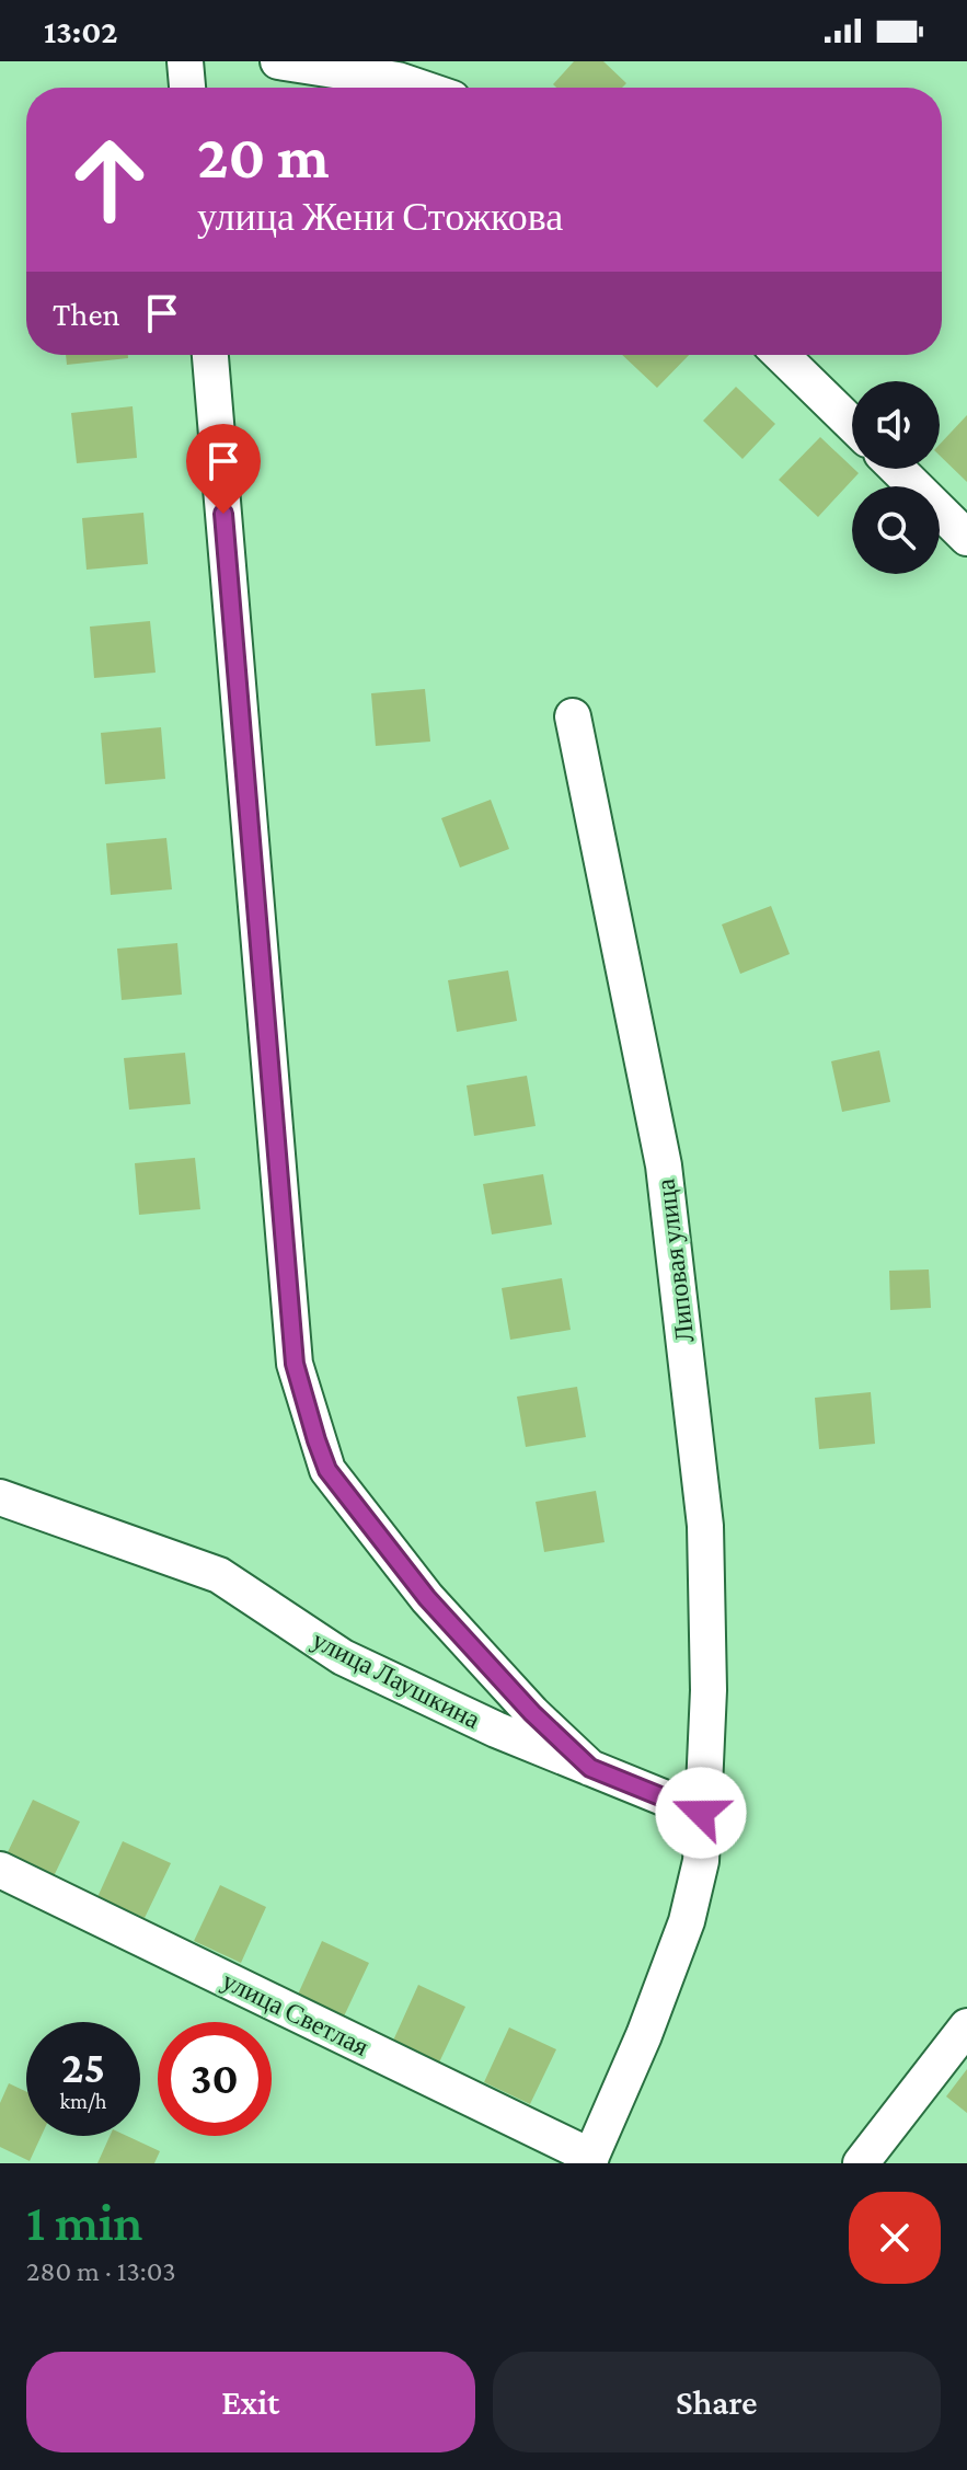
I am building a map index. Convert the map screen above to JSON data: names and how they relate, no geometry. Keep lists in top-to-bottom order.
{
  "streets": {
    "street": ["Липовая улица", "улица Лаушкина", "улица Светлая"]
  },
  "crossings": [
    ["Липовая улица", "улица Лаушкина"],
    ["Липовая улица", "улица Светлая"]
  ],
  "page": {
    "status": "13:02",
    "turn": ["20 m", "улица Жени Стожкова"],
    "then": "Then",
    "speed": "25 km/h",
    "limit": "30",
    "heading": ["1 min", "280 m · 13:03"],
    "buttons": ["Exit", "Share"]
  }
}
